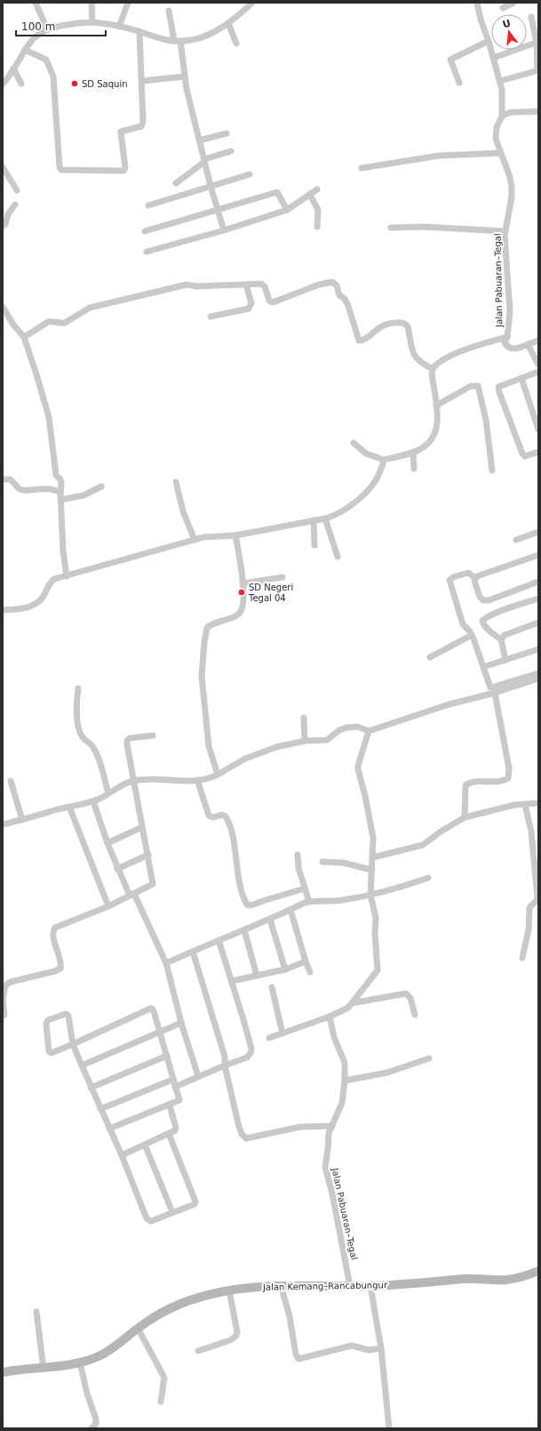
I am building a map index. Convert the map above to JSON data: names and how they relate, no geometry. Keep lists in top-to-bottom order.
{
  "streets": {
    "street": ["Jalan Pabuaran–Tegal", "Jalan Kemang–Rancabungur"]
  },
  "crossings": [
    ["Jalan Pabuaran–Tegal", "Jalan Kemang–Rancabungur"]
  ],
  "places": ["SD Saquin", "SD Negeri Tegal 04"],
  "scale_bar": "100 m",
  "north": "top"
}
